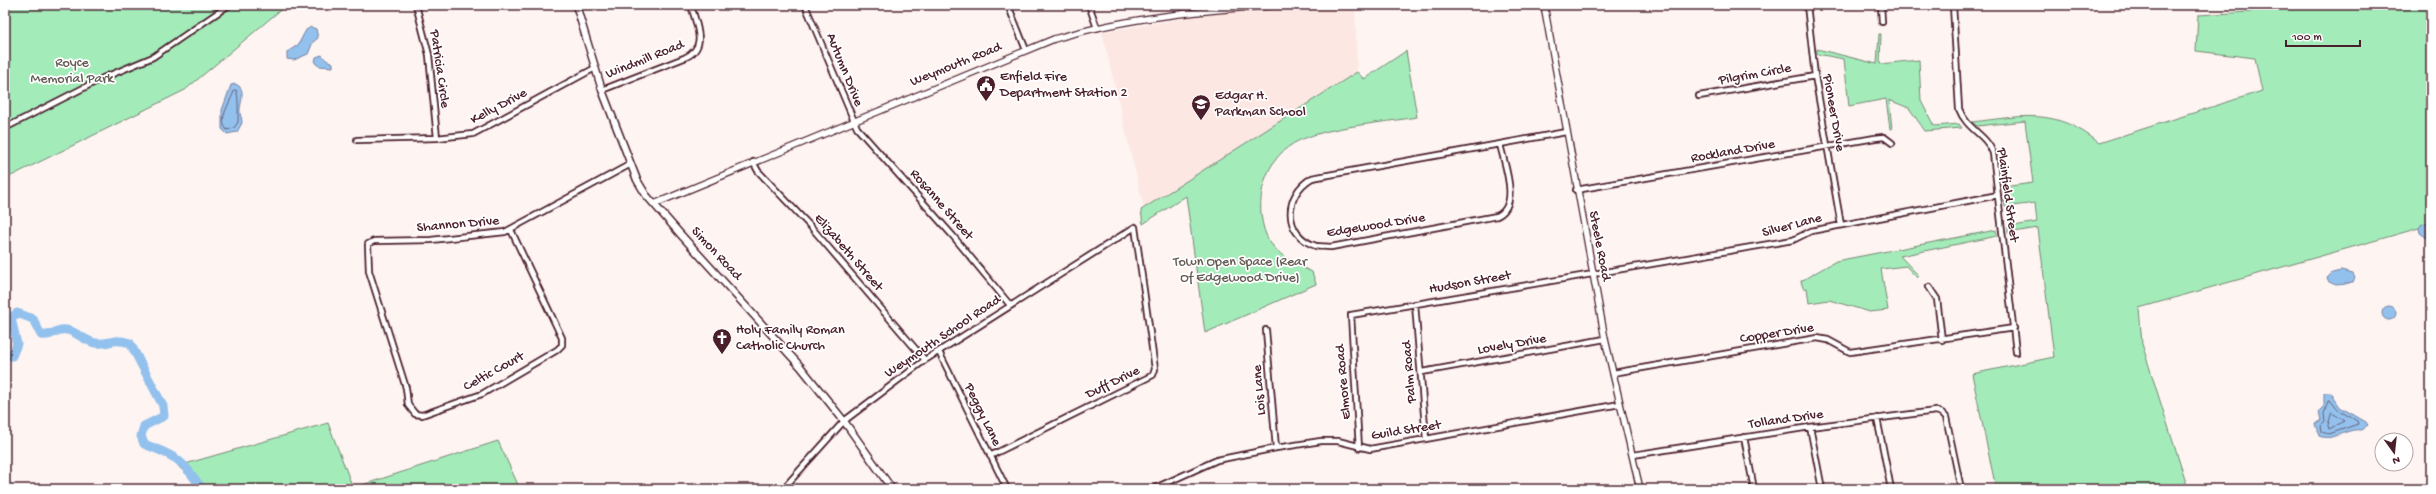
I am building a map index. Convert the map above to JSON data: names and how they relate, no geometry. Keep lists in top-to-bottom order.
{
  "streets": {
    "main road": ["Simon Road"],
    "street": [
      "Windmill Road",
      "Weymouth Road",
      "Patricia Circle",
      "Autumn Drive",
      "Pilgrim Circle",
      "Kelly Drive",
      "Pioneer Drive",
      "Rockland Drive",
      "Plainfield Street",
      "Rosanne Street",
      "Shannon Drive",
      "Edgewood Drive",
      "Silver Lane",
      "Steele Road",
      "Elizabeth Street",
      "Hudson Street",
      "Copper Drive",
      "Weymouth School Road",
      "Lovely Drive",
      "Celtic Court",
      "Palm Road",
      "Elmore Road",
      "Duff Drive",
      "Lois Lane",
      "Peggy Lane",
      "Tolland Drive",
      "Guild Street"
    ]
  },
  "crossings": [
    ["Windmill Road", "Simon Road"],
    ["Weymouth Road", "Autumn Drive"],
    ["Weymouth Road", "Rosanne Street"],
    ["Weymouth Road", "Elizabeth Street"],
    ["Weymouth Road", "Simon Road"],
    ["Patricia Circle", "Kelly Drive"],
    ["Autumn Drive", "Rosanne Street"],
    ["Pilgrim Circle", "Pioneer Drive"],
    ["Kelly Drive", "Simon Road"],
    ["Pioneer Drive", "Rockland Drive"],
    ["Pioneer Drive", "Silver Lane"],
    ["Rockland Drive", "Steele Road"],
    ["Plainfield Street", "Silver Lane"],
    ["Plainfield Street", "Copper Drive"],
    ["Rosanne Street", "Weymouth School Road"],
    ["Shannon Drive", "Simon Road"],
    ["Shannon Drive", "Celtic Court"],
    ["Edgewood Drive", "Steele Road"],
    ["Silver Lane", "Steele Road"],
    ["Silver Lane", "Hudson Street"],
    ["Steele Road", "Hudson Street"],
    ["Steele Road", "Copper Drive"],
    ["Steele Road", "Lovely Drive"],
    ["Steele Road", "Tolland Drive"],
    ["Steele Road", "Guild Street"],
    ["Elizabeth Street", "Weymouth School Road"],
    ["Simon Road", "Weymouth School Road"],
    ["Hudson Street", "Palm Road"],
    ["Hudson Street", "Elmore Road"],
    ["Weymouth School Road", "Duff Drive"],
    ["Weymouth School Road", "Peggy Lane"],
    ["Lovely Drive", "Palm Road"],
    ["Palm Road", "Guild Street"],
    ["Elmore Road", "Guild Street"],
    ["Duff Drive", "Peggy Lane"],
    ["Lois Lane", "Guild Street"]
  ],
  "parks": ["Royce Memorial Park", "Town Open Space (Rear Of Edgewood Drive)"],
  "places": {
    "public building": ["Enfield Fire Department Station 2"],
    "school or university": ["Edgar H. Parkman School"],
    "church": ["Holy Family Roman Catholic Church"]
  },
  "scale_bar": "100 m",
  "north": "bottom"
}
